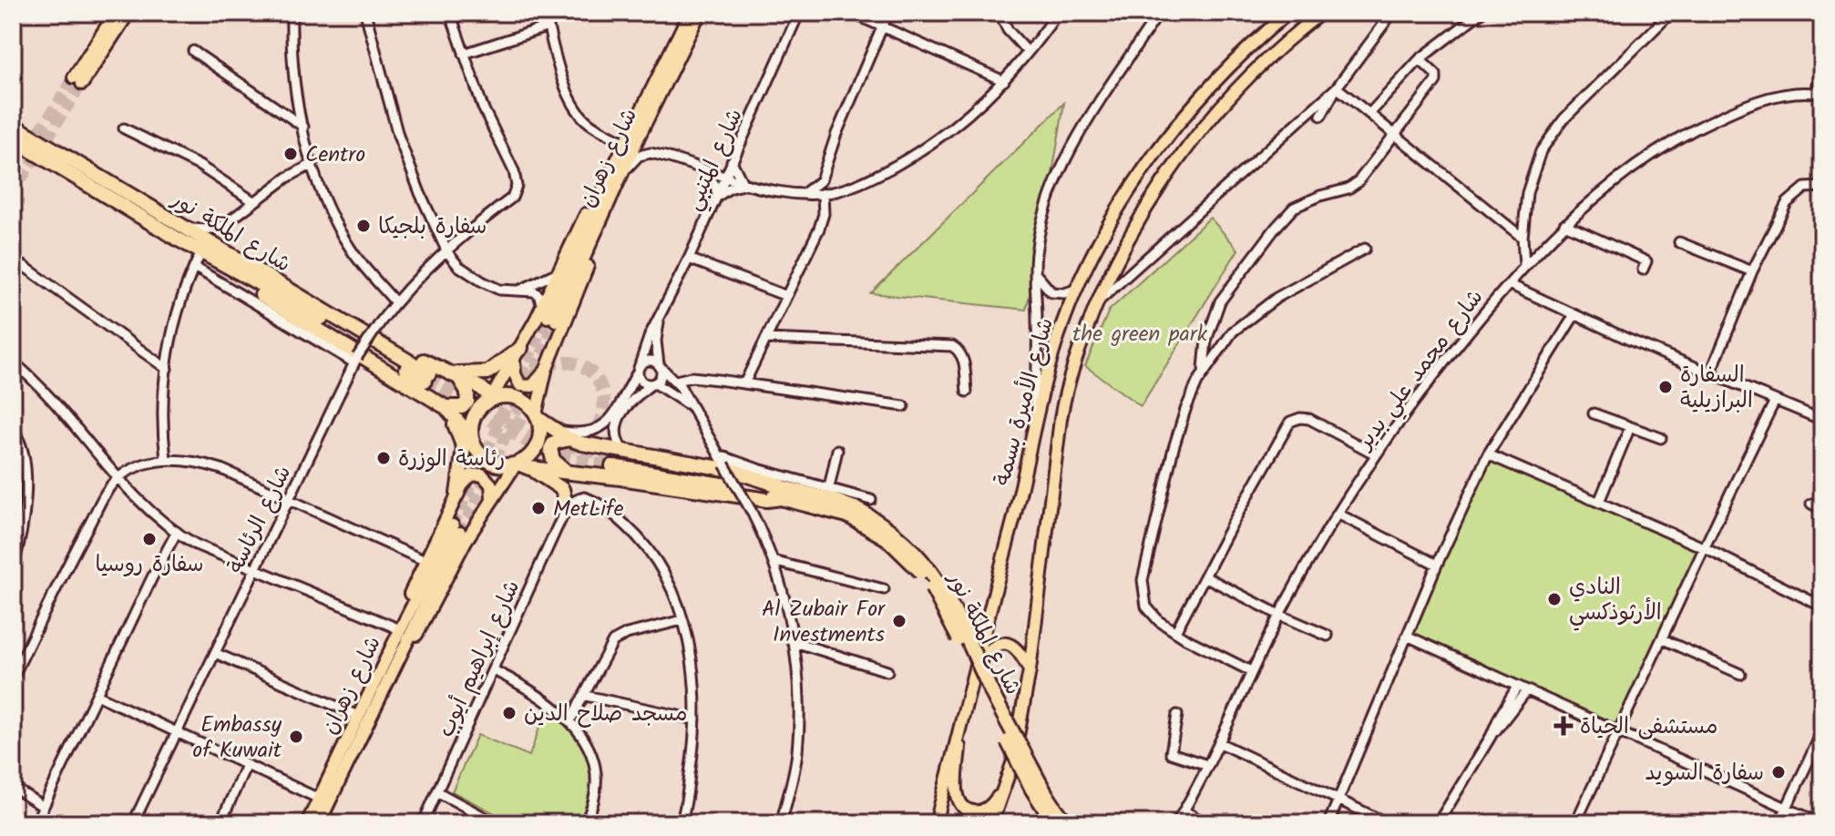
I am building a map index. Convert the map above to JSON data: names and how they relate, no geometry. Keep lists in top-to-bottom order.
{
  "streets": {
    "highway": ["شارع الملكة نور"],
    "main road": ["شارع زهران", "شارع الأميرة بسمة"],
    "street": [
      "شارع المتنبي",
      "شارع محمد علي بدير",
      "شارع الرئاسة",
      "شارع إبراهيم أيوب"
    ]
  },
  "parks": ["the green park"],
  "places": {
    "other": [
      "Centro",
      "سفارة بلجيكا",
      "السفارة البرازيلية",
      "رئاسة الوزرة",
      "MetLife",
      "سفارة روسيا",
      "النادي الأرثوذكسي",
      "Al Zubair For Investments",
      "مسجد صلاح الدين",
      "Embassy of Kuwait",
      "سفارة السويد"
    ],
    "health": ["مستشفى الحياة"]
  }
}
